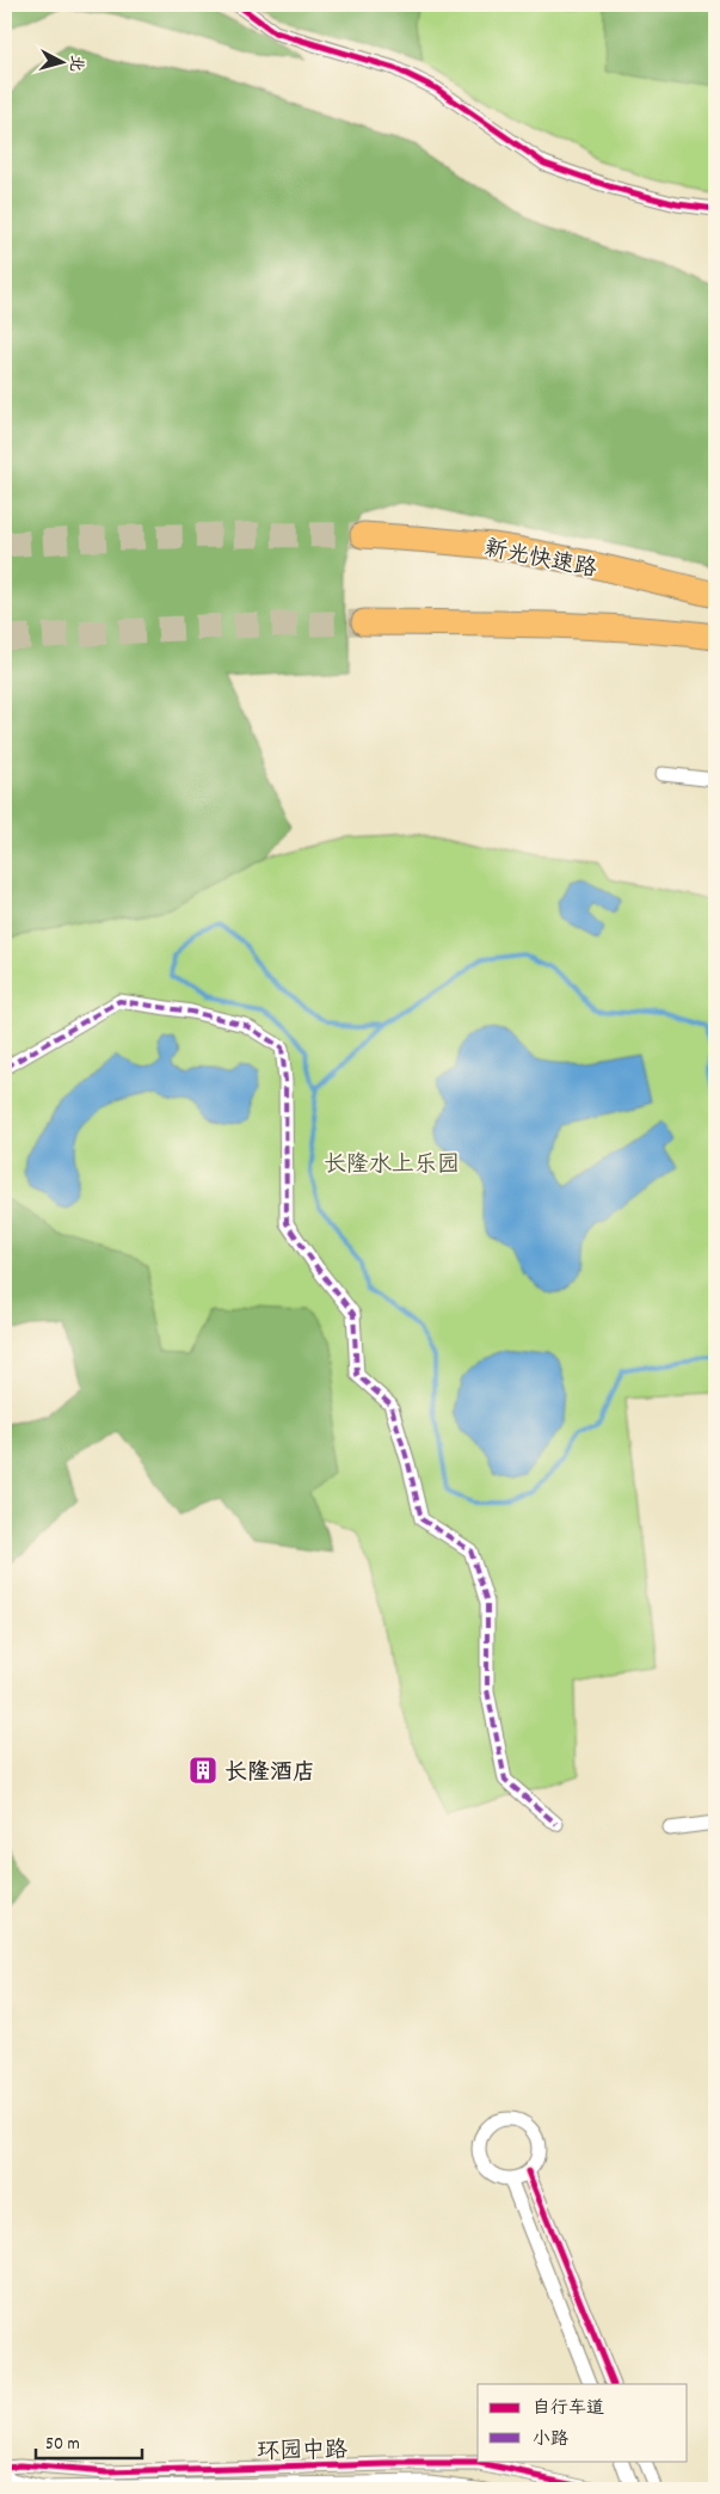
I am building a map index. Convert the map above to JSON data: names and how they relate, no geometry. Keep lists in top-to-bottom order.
{
  "streets": {
    "highway": ["新光快速路"],
    "street": ["环园中路"]
  },
  "parks": ["长隆水上乐园"],
  "places": {
    "building": ["长隆酒店"]
  },
  "legend": ["自行车道", "小路"],
  "scale_bar": "50 m",
  "north": "right"
}
